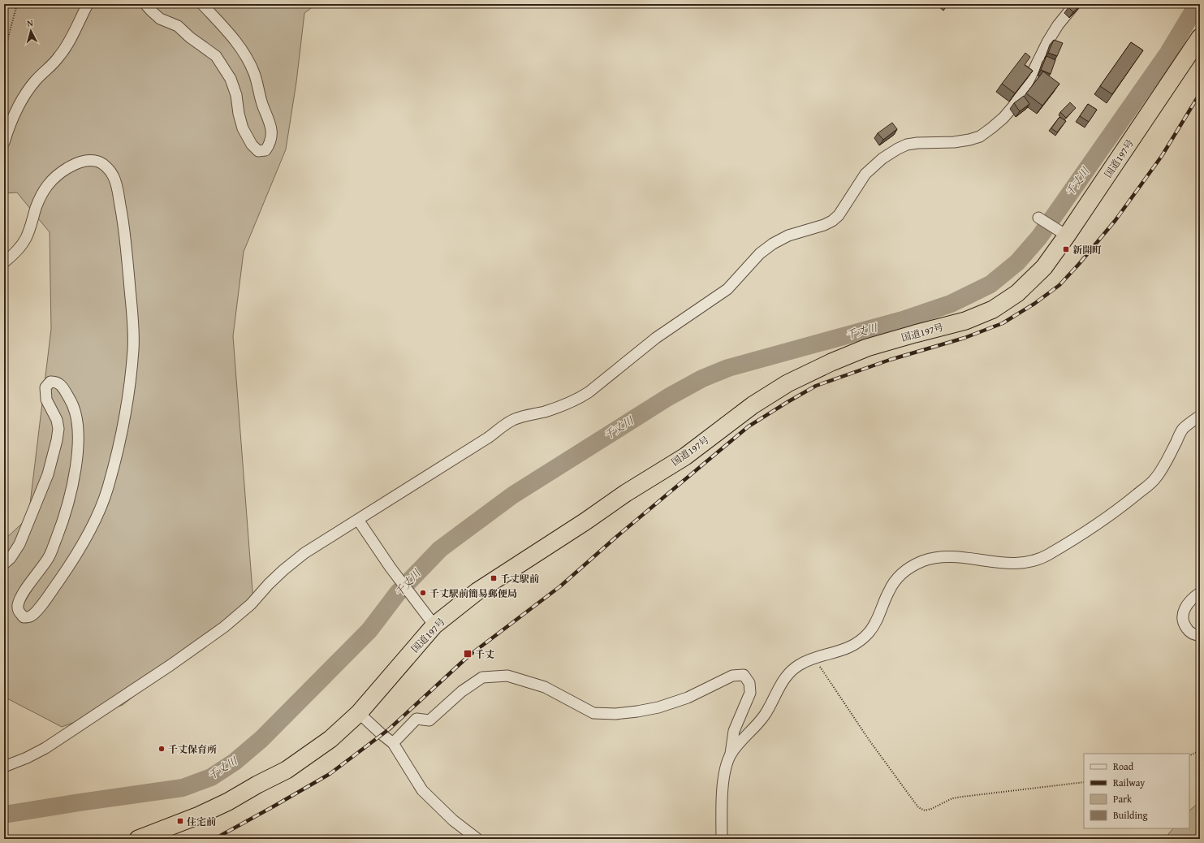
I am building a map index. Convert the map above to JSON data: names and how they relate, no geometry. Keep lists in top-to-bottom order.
{
  "streets": {
    "highway": ["国道197号"]
  },
  "water": ["千丈川"],
  "places": {
    "transit": [
      "新開町",
      "千丈駅前",
      "千丈",
      "住宅前"
    ],
    "other": ["千丈駅前簡易郵便局", "千丈保育所"]
  },
  "legend": [
    "Road",
    "Railway",
    "Park",
    "Building"
  ],
  "north": "top"
}
